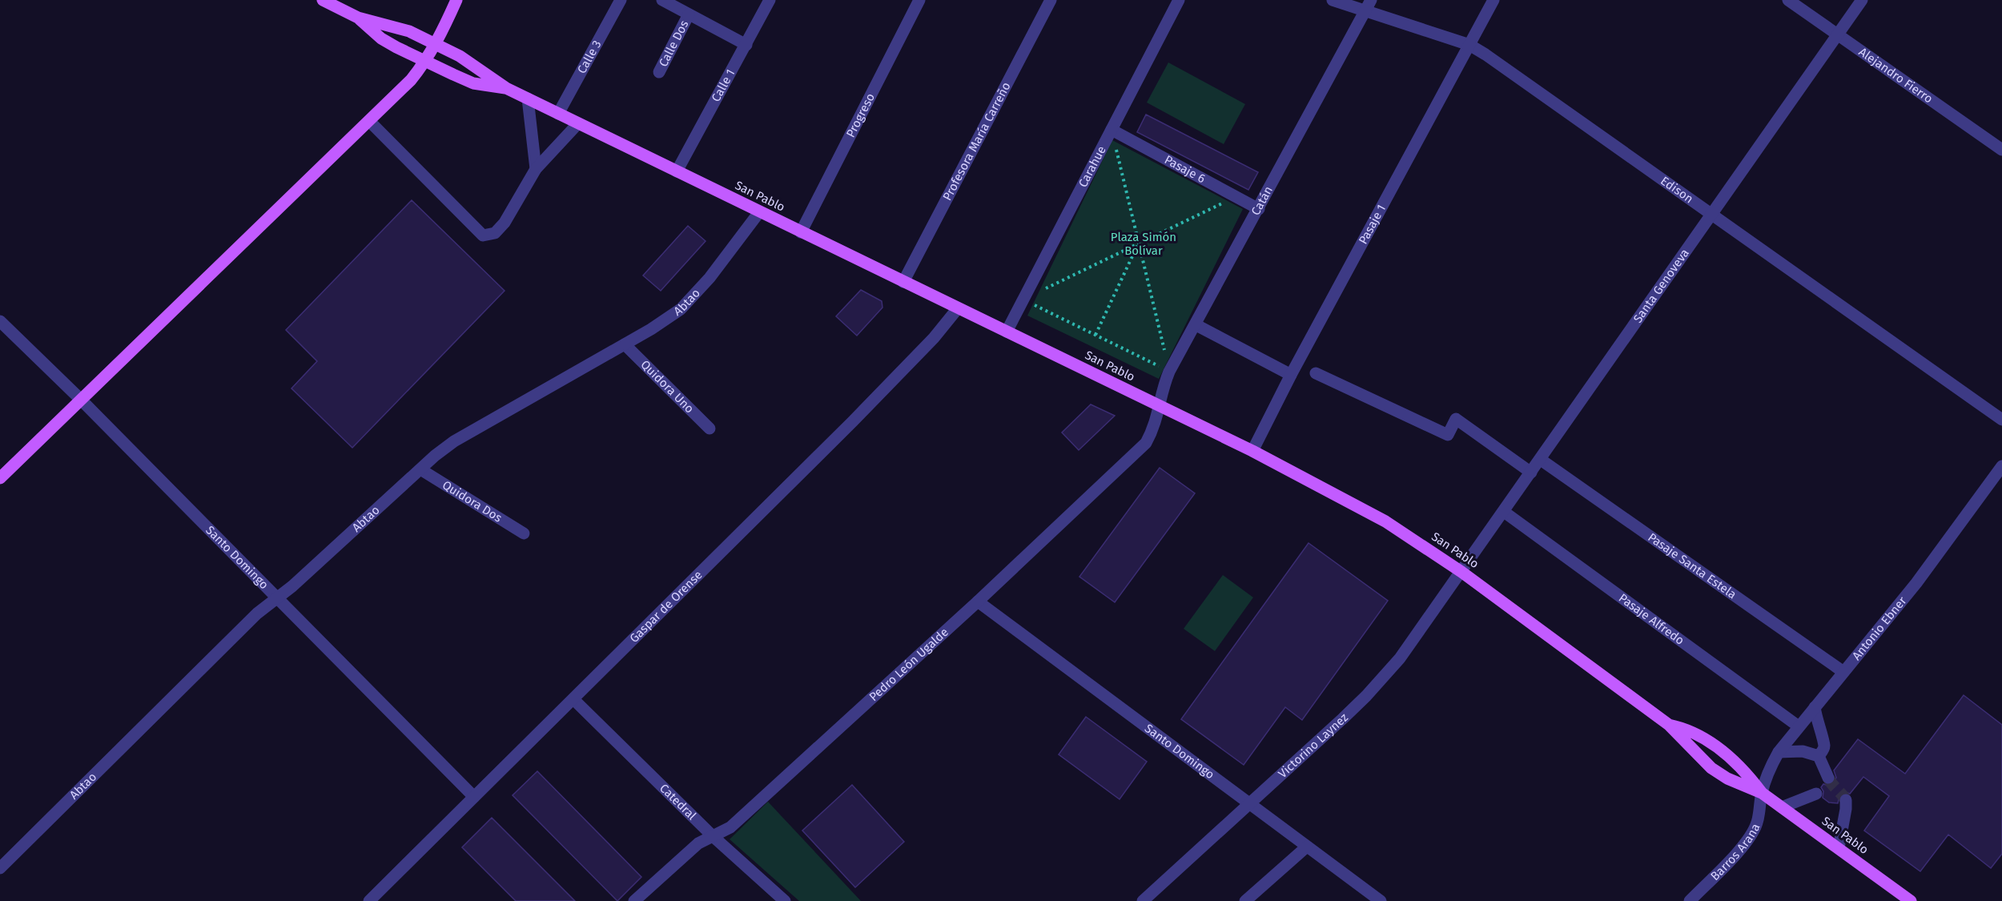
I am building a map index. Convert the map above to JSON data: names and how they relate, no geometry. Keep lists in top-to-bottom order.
{
  "streets": {
    "main road": ["San Pablo"],
    "street": [
      "Calle Dos",
      "Calle 3",
      "Alejandro Fierro",
      "Calle 1",
      "Progreso",
      "Profesora María Carreño",
      "Carahue",
      "Pasaje 6",
      "Edison",
      "Catán",
      "Pasaje 1",
      "Santa Genoveva",
      "Abtao",
      "Quidora Uno",
      "Quidora Dos",
      "Santo Domingo",
      "Pasaje Santa Estela",
      "Gaspar de Orense",
      "Pasaje Alfredo",
      "Antonio Ebner",
      "Pedro León Ugalde",
      "Victorino Laynez",
      "Catedral",
      "Barros Arana"
    ]
  },
  "crossings": [
    ["Calle 3", "San Pablo"],
    ["Alejandro Fierro", "Santa Genoveva"],
    ["Calle 1", "San Pablo"],
    ["Progreso", "San Pablo"],
    ["Profesora María Carreño", "San Pablo"],
    ["Carahue", "Pasaje 6"],
    ["Carahue", "San Pablo"],
    ["Pasaje 6", "Catán"],
    ["Edison", "Catán"],
    ["Edison", "Pasaje 1"],
    ["Edison", "Santa Genoveva"],
    ["San Pablo", "Catán"],
    ["San Pablo", "Pasaje 1"],
    ["San Pablo", "Santa Genoveva"],
    ["San Pablo", "Abtao"],
    ["San Pablo", "Gaspar de Orense"],
    ["San Pablo", "Antonio Ebner"],
    ["San Pablo", "Pedro León Ugalde"],
    ["San Pablo", "Victorino Laynez"],
    ["San Pablo", "Barros Arana"],
    ["Catán", "Pedro León Ugalde"],
    ["Santa Genoveva", "Pasaje Santa Estela"],
    ["Santa Genoveva", "Pasaje Alfredo"],
    ["Santa Genoveva", "Victorino Laynez"],
    ["Abtao", "Quidora Uno"],
    ["Abtao", "Quidora Dos"],
    ["Abtao", "Santo Domingo"],
    ["Santo Domingo", "Gaspar de Orense"],
    ["Santo Domingo", "Pedro León Ugalde"],
    ["Santo Domingo", "Victorino Laynez"],
    ["Pasaje Santa Estela", "Antonio Ebner"],
    ["Gaspar de Orense", "Catedral"],
    ["Pasaje Alfredo", "Antonio Ebner"],
    ["Antonio Ebner", "Barros Arana"],
    ["Pedro León Ugalde", "Catedral"]
  ],
  "parks": ["Plaza Simón Bolívar"]
}
